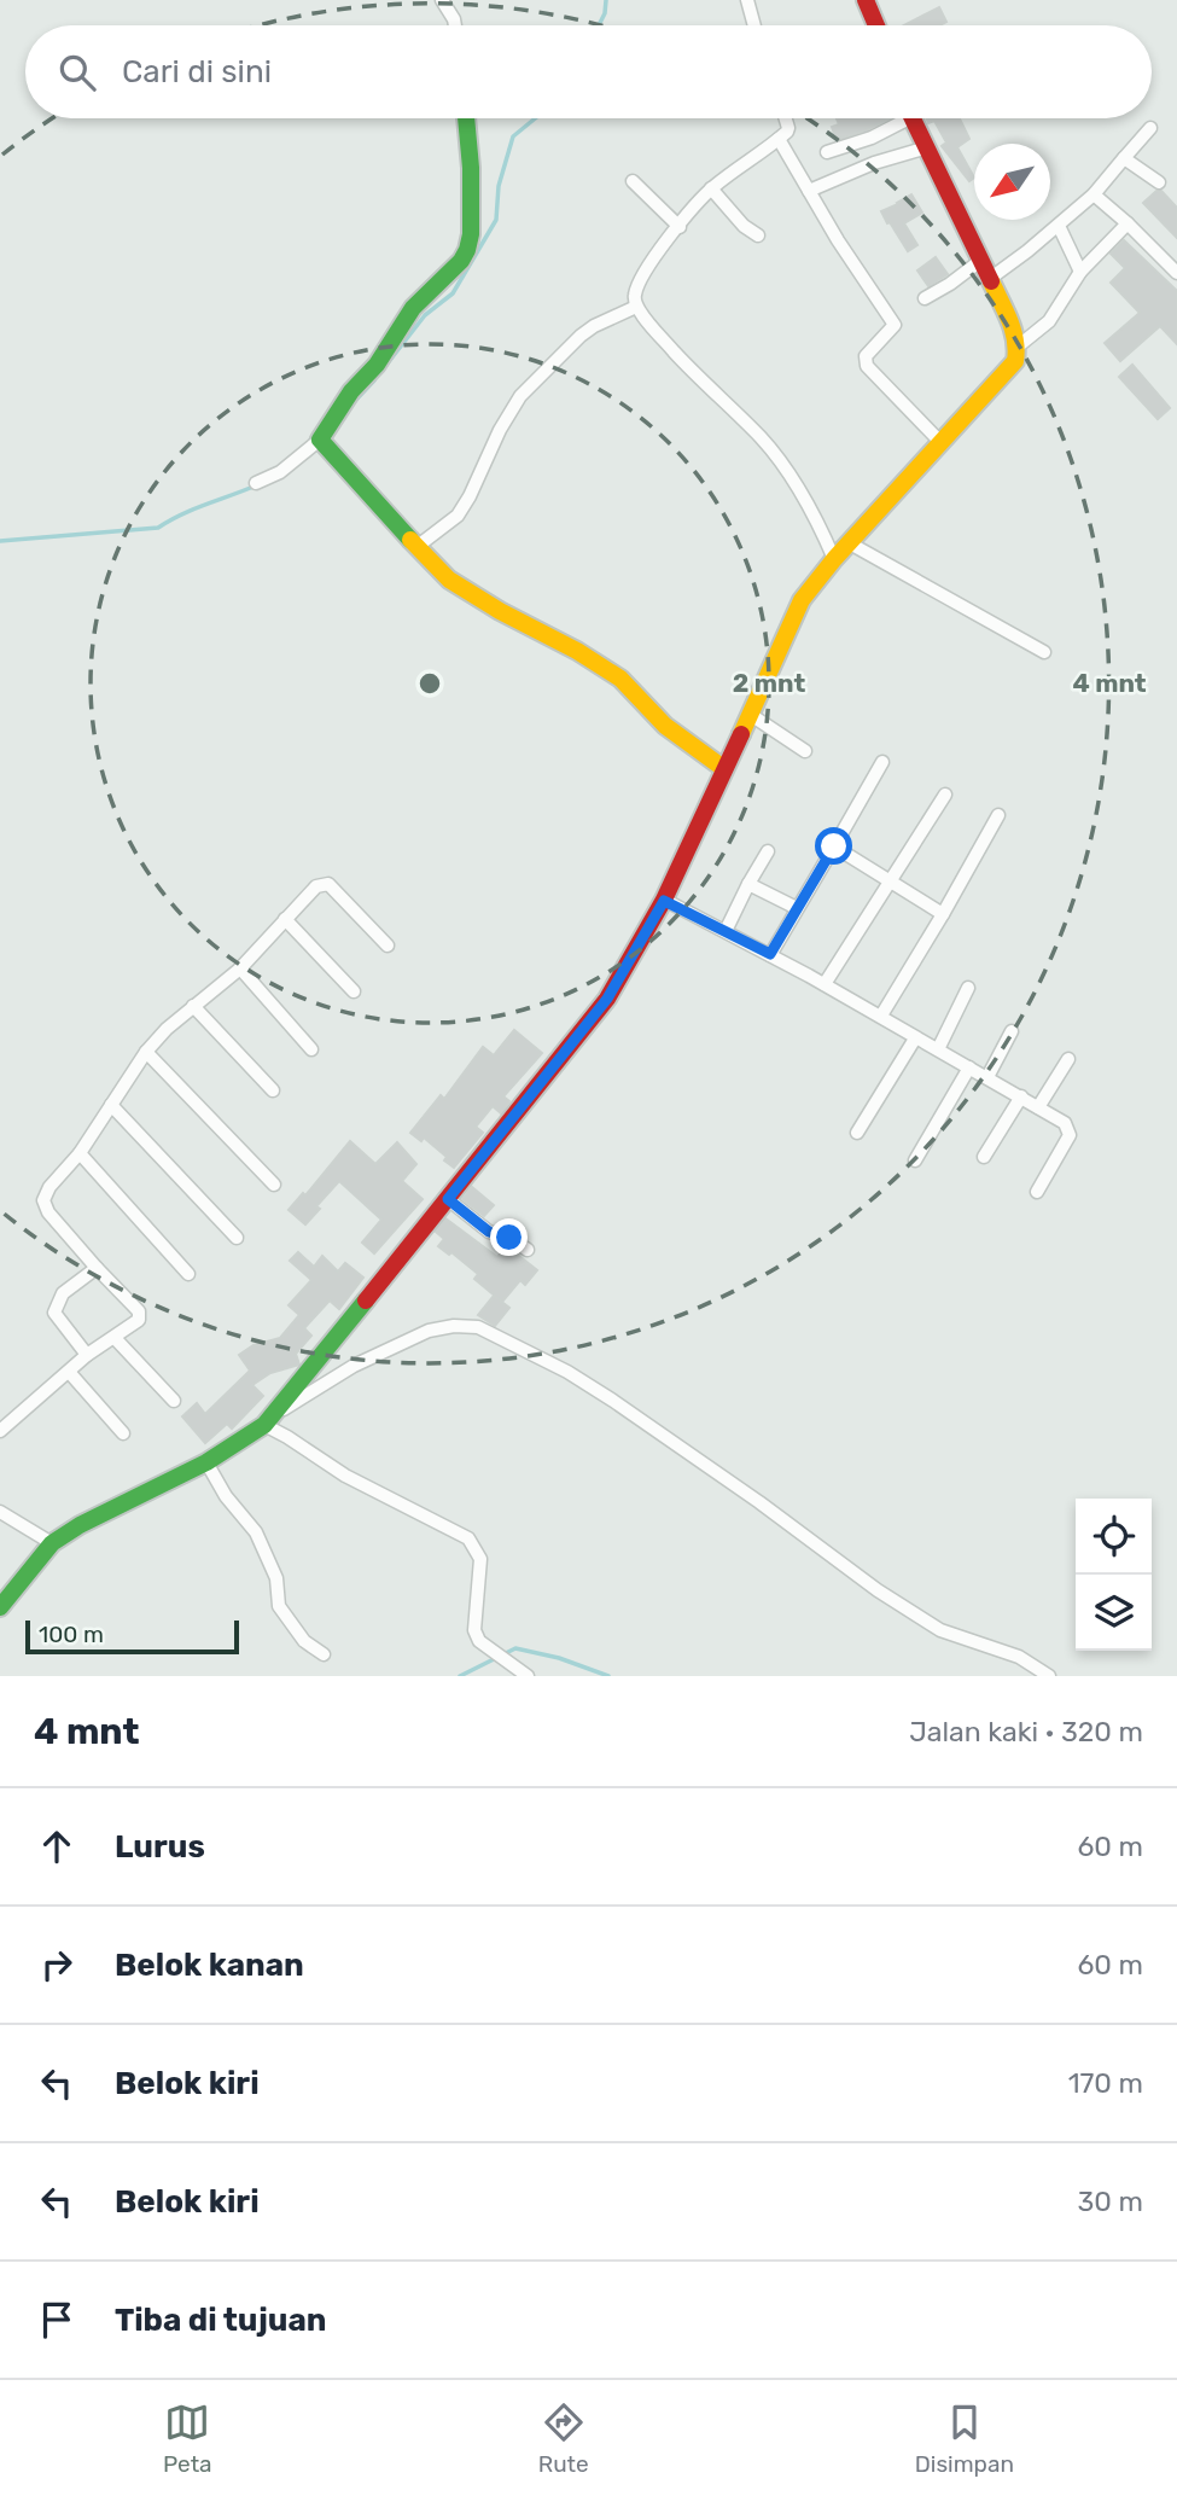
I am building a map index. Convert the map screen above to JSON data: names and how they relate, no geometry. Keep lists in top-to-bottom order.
{
  "scale_bar": "100 m",
  "north": "bottom left",
  "page": {
    "search": "Cari di sini",
    "scale": "100 m",
    "heading": ["4 mnt", "Jalan kaki · 320 m"],
    "list": [
      ["Lurus", "60 m"],
      ["Belok kanan", "60 m"],
      ["Belok kiri", "170 m"],
      ["Belok kiri", "30 m"],
      "Tiba di tujuan"
    ],
    "nav": ["Peta", "Rute", "Disimpan"]
  },
  "rings": ["2 mnt", "4 mnt"]
}
